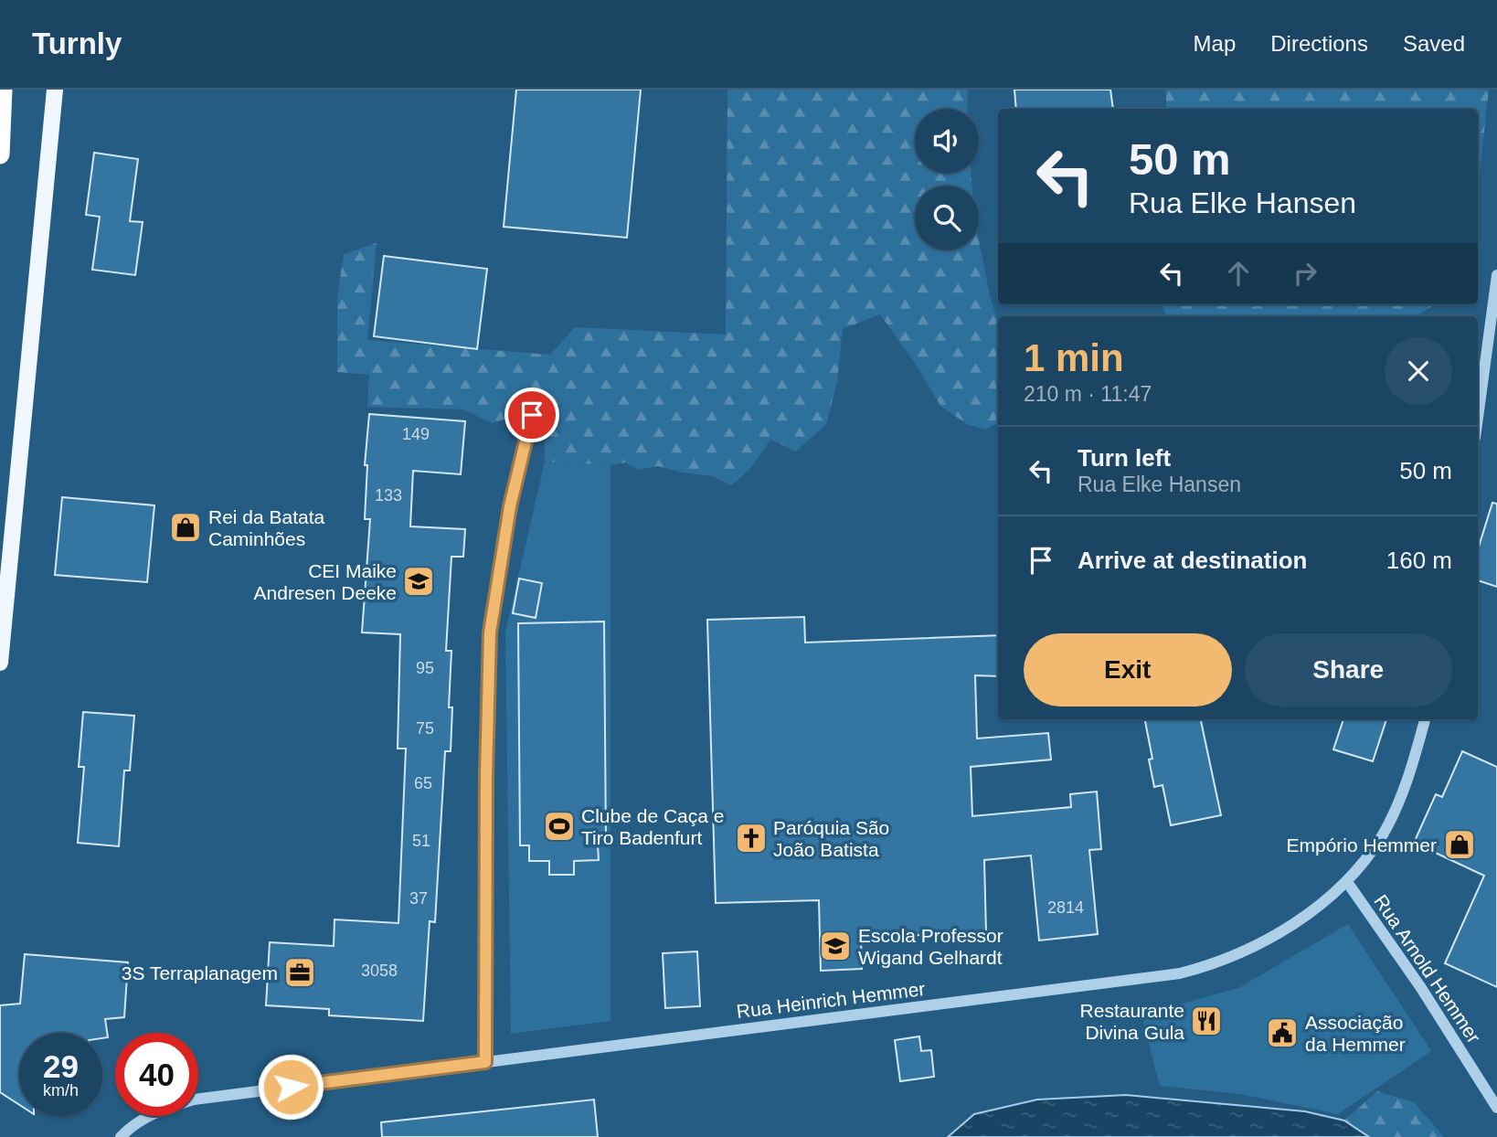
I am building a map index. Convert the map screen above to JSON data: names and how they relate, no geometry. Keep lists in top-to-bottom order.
{
  "streets": {
    "street": ["Rua Arnold Hemmer", "Rua Heinrich Hemmer"]
  },
  "crossings": [
    ["Rua Arnold Hemmer", "Rua Heinrich Hemmer"]
  ],
  "places": {
    "shop": ["Rei da Batata Caminhões", "Empório Hemmer"],
    "school or university": ["CEI Maike Andresen Deeke", "Escola Professor Wigand Gelhardt"],
    "sports": ["Clube de Caça e Tiro Badenfurt"],
    "church": ["Paróquia São João Batista"],
    "office": ["3S Terraplanagem"],
    "restaurant": ["Restaurante Divina Gula"],
    "public building": ["Associação da Hemmer"]
  },
  "house_numbers": [
    "149",
    "133",
    "95",
    "75",
    "65",
    "51",
    "37",
    "2814",
    "3058"
  ],
  "page": {
    "header": "Turnly",
    "nav": ["Map", "Directions", "Saved"],
    "turn": ["50 m", "Rua Elke Hansen"],
    "heading": ["1 min", "210 m · 11:47"],
    "list": [
      {
        "name": "Turn left",
        "note": "Rua Elke Hansen",
        "value": "50 m"
      },
      {
        "name": "Arrive at destination",
        "value": "160 m"
      }
    ],
    "buttons": ["Exit", "Share"],
    "speed": "29 km/h",
    "limit": "40"
  }
}
